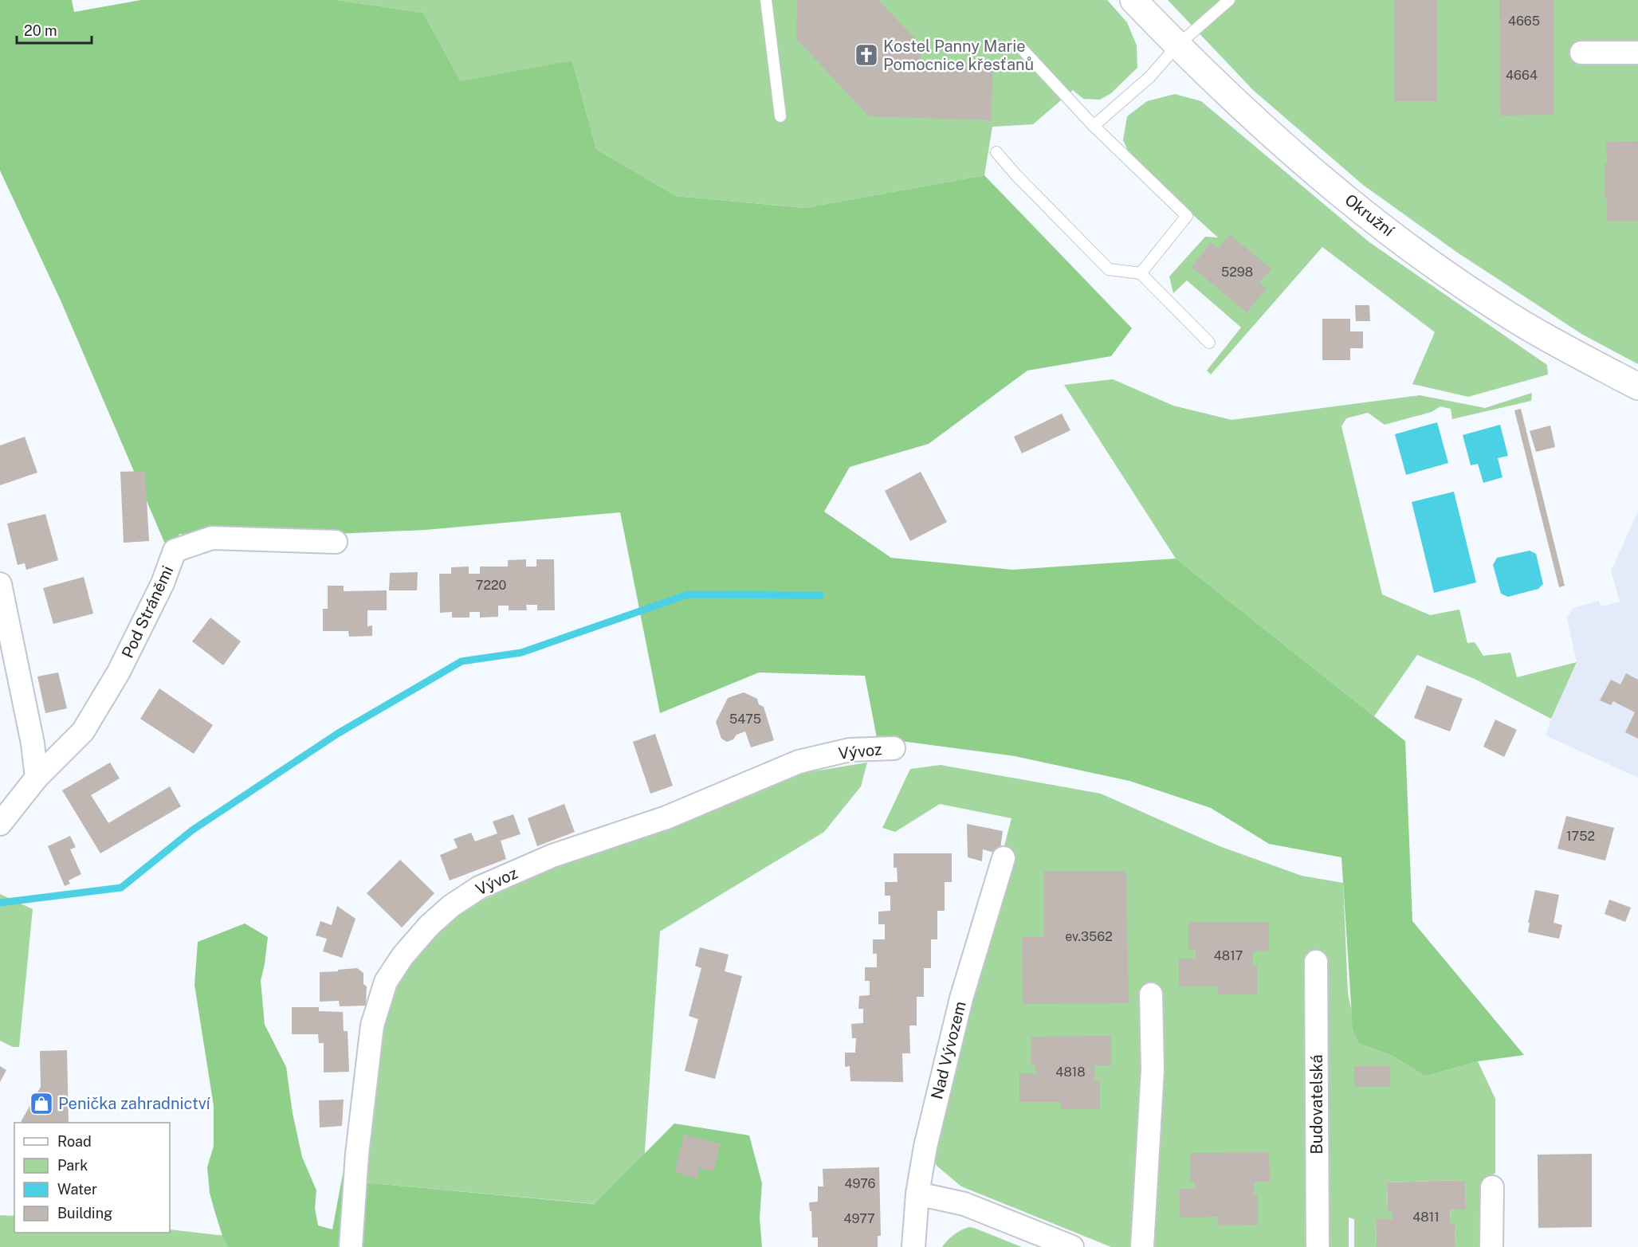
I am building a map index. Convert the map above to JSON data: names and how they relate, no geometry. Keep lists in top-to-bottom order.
{
  "streets": {
    "street": [
      "Okružní",
      "Pod Stráněmi",
      "Vývoz",
      "Nad Vývozem",
      "Budovatelská"
    ]
  },
  "places": {
    "church": ["Kostel Panny Marie Pomocnice křesťanů"],
    "shop": ["Penička zahradnictví"]
  },
  "house_numbers": [
    "4665",
    "4664",
    "5298",
    "7220",
    "5475",
    "1752",
    "ev.3562",
    "4817",
    "4818",
    "4976",
    "4811",
    "4977"
  ],
  "legend": [
    "Road",
    "Park",
    "Water",
    "Building"
  ],
  "scale_bar": "20 m"
}
